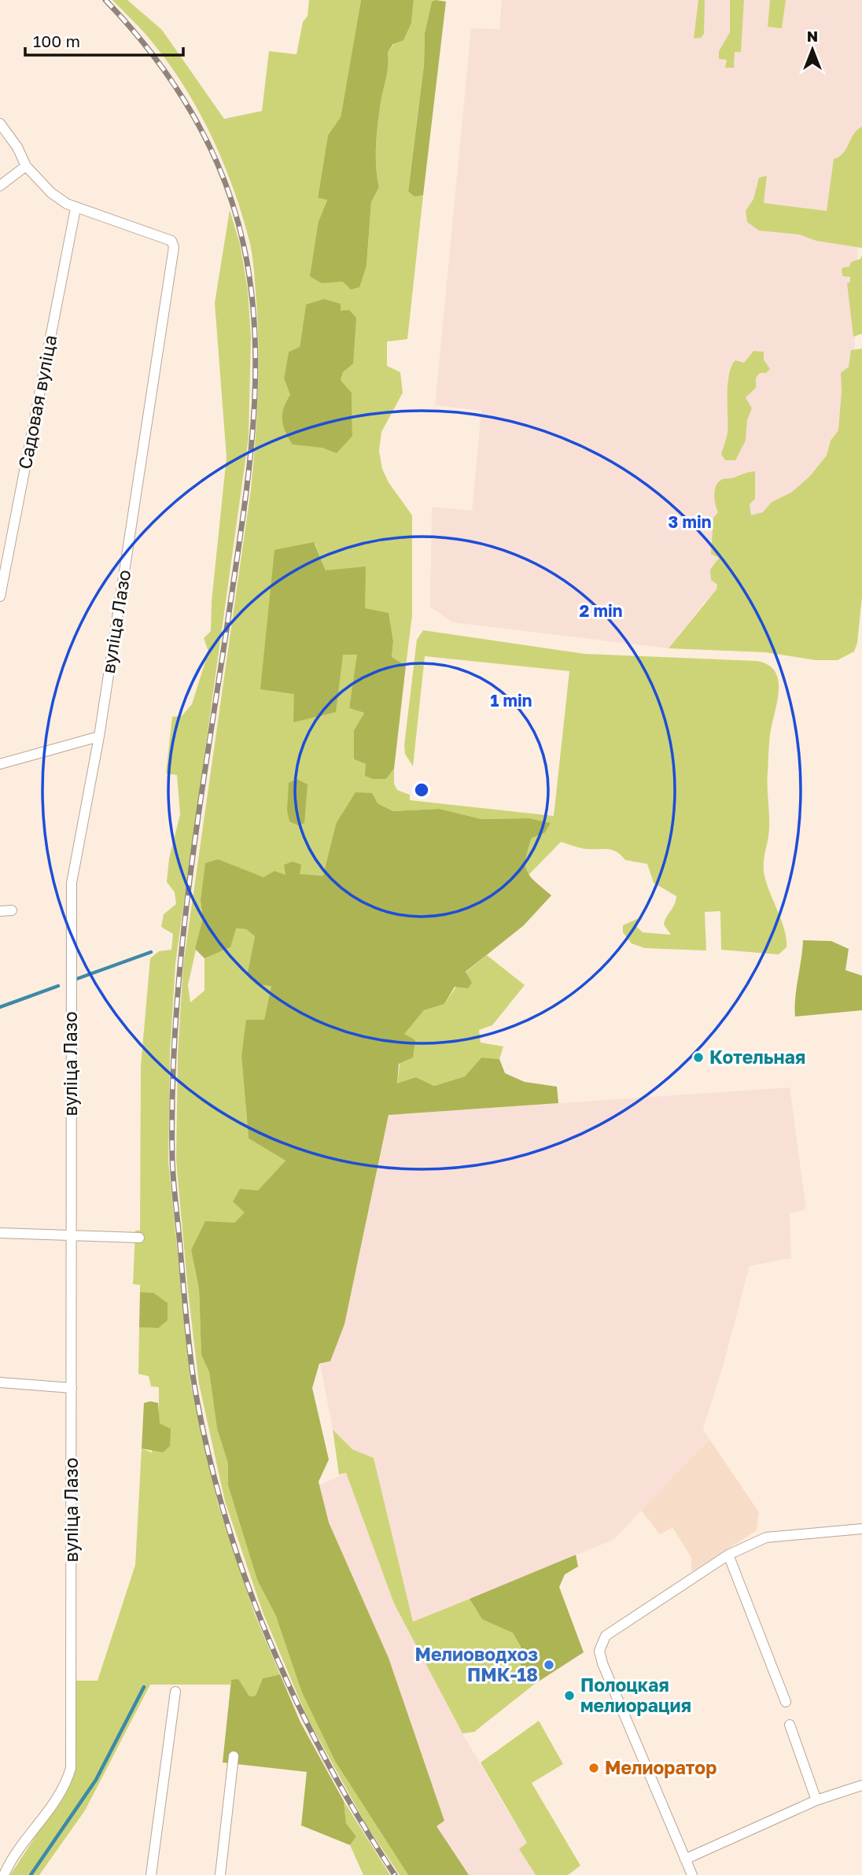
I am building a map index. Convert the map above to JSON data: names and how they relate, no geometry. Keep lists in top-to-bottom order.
{
  "streets": {
    "street": ["Садовая вуліца", "вуліца Лазо"]
  },
  "crossings": [
    ["Садовая вуліца", "вуліца Лазо"]
  ],
  "places": [
    "Котельная",
    "Мелиоводхоз ПМК-18",
    "Полоцкая мелиорация",
    "Мелиоратор"
  ],
  "scale_bar": "100 m",
  "north": "top",
  "rings": ["3 min", "2 min", "1 min"]
}
